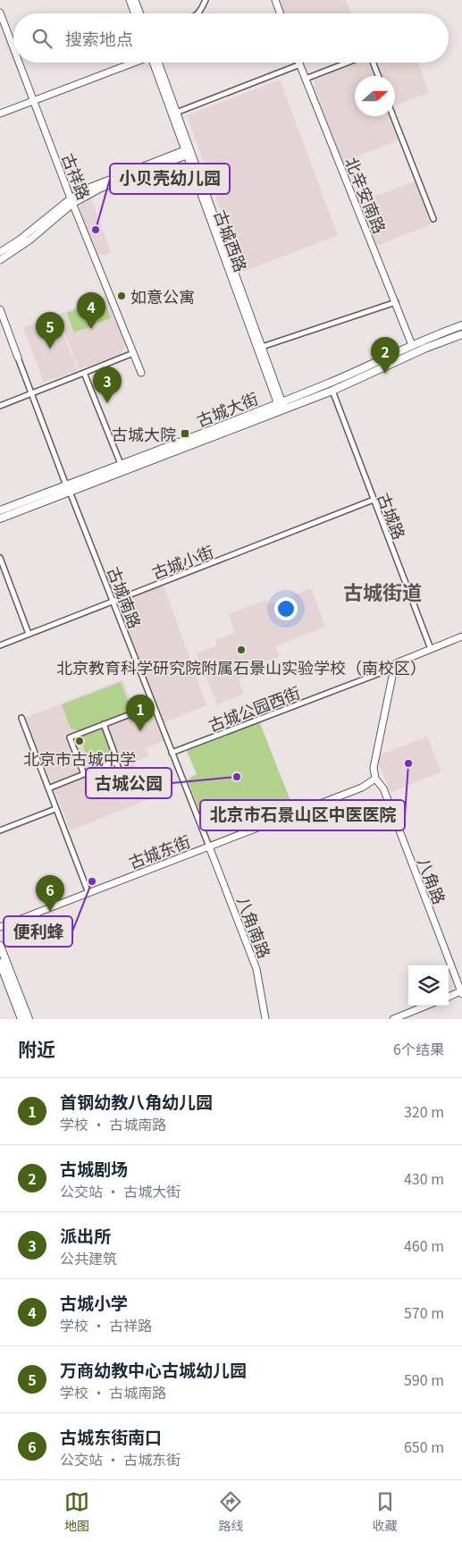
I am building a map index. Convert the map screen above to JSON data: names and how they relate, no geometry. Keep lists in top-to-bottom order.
{
  "streets": {
    "main road": ["古城大街"],
    "street": [
      "古祥路",
      "北辛安南路",
      "古城西路",
      "古城路",
      "古城小街",
      "古城南路",
      "古城公园西街",
      "古城东街",
      "八角路",
      "八角南路"
    ]
  },
  "crossings": [
    ["北辛安南路", "古城大街"],
    ["古城西路", "古城大街"],
    ["古城大街", "古城路"],
    ["古城大街", "古城南路"],
    ["古城路", "古城小街"],
    ["古城小街", "古城南路"],
    ["古城南路", "古城公园西街"],
    ["古城南路", "古城东街"],
    ["古城南路", "八角南路"],
    ["古城东街", "八角路"],
    ["古城东街", "八角南路"]
  ],
  "districts": ["古城街道"],
  "places": {
    "other": [
      "小贝壳幼儿园",
      "如意公寓",
      "北京教育科学研究院附属石景山实验学校（南校区）",
      "北京市古城中学",
      "北京市石景山区中医医院",
      "古城公园",
      "便利蜂"
    ],
    "transit": ["古城大院"]
  },
  "north": "right",
  "page": {
    "search": "搜索地点",
    "pins": [
      "4",
      "5",
      "2",
      "3",
      "1",
      "6"
    ],
    "heading": ["附近", "6个结果"],
    "list": [
      {
        "mark": "1",
        "name": "首钢幼教八角幼儿园",
        "note": "学校 · 古城南路",
        "value": "320 m"
      },
      {
        "mark": "2",
        "name": "古城剧场",
        "note": "公交站 · 古城大街",
        "value": "430 m"
      },
      {
        "mark": "3",
        "name": "派出所",
        "note": "公共建筑",
        "value": "460 m"
      },
      {
        "mark": "4",
        "name": "古城小学",
        "note": "学校 · 古祥路",
        "value": "570 m"
      },
      {
        "mark": "5",
        "name": "万商幼教中心古城幼儿园",
        "note": "学校 · 古城南路",
        "value": "590 m"
      },
      {
        "mark": "6",
        "name": "古城东街南口",
        "note": "公交站 · 古城东街",
        "value": "650 m"
      }
    ],
    "nav": ["地图", "路线", "收藏"]
  }
}
